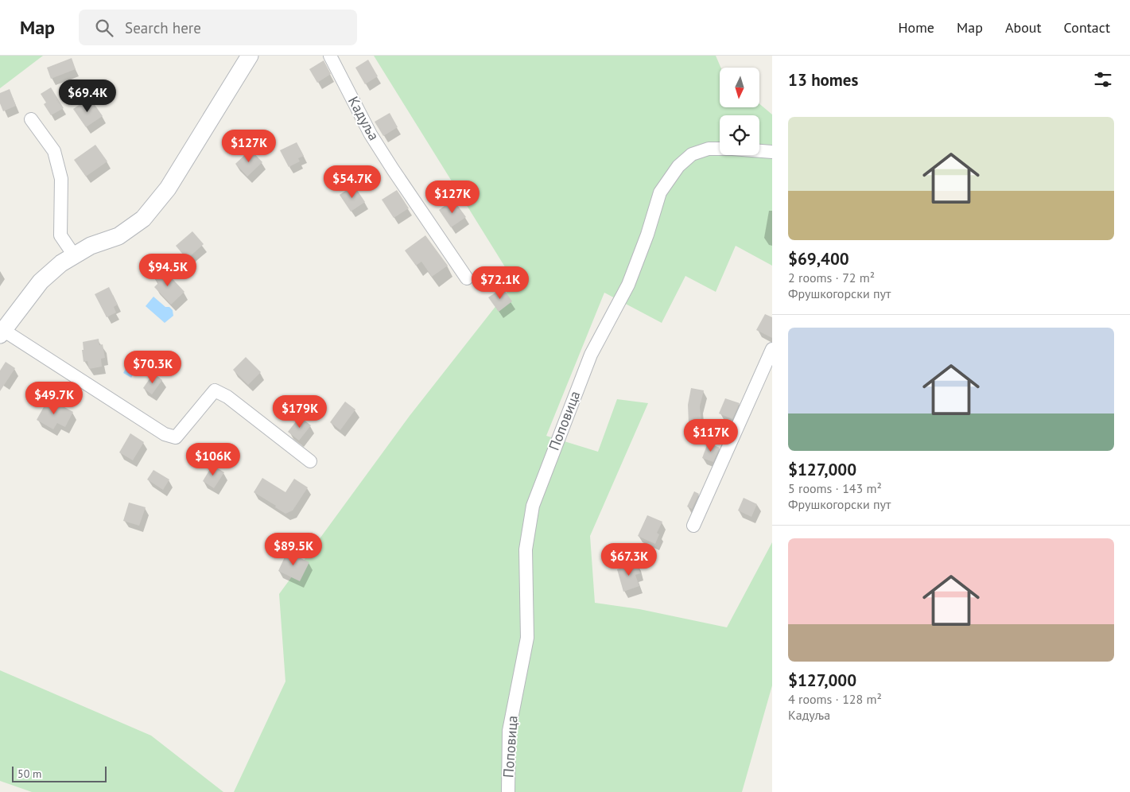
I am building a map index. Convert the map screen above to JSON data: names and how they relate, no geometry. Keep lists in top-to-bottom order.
{
  "streets": {
    "street": ["Кадуља", "Поповица"]
  },
  "scale_bar": "50 m",
  "north": "bottom",
  "page": {
    "header": "Map",
    "search": "Search here",
    "nav": [
      "Home",
      "Map",
      "About",
      "Contact"
    ],
    "heading": "13 homes",
    "price": [
      "$69.4K",
      "$127K",
      "$54.7K",
      "$127K",
      "$94.5K",
      "$72.1K",
      "$70.3K",
      "$49.7K",
      "$179K",
      "$117K",
      "$106K",
      "$89.5K",
      "$67.3K"
    ],
    "list": [
      {
        "name": "$69,400",
        "note": "2 rooms · 72 m² · Фрушкогорски пут"
      },
      {
        "name": "$127,000",
        "note": "5 rooms · 143 m² · Фрушкогорски пут"
      },
      {
        "name": "$127,000",
        "note": "4 rooms · 128 m² · Кадуља"
      }
    ],
    "scale": "50 m"
  }
}
